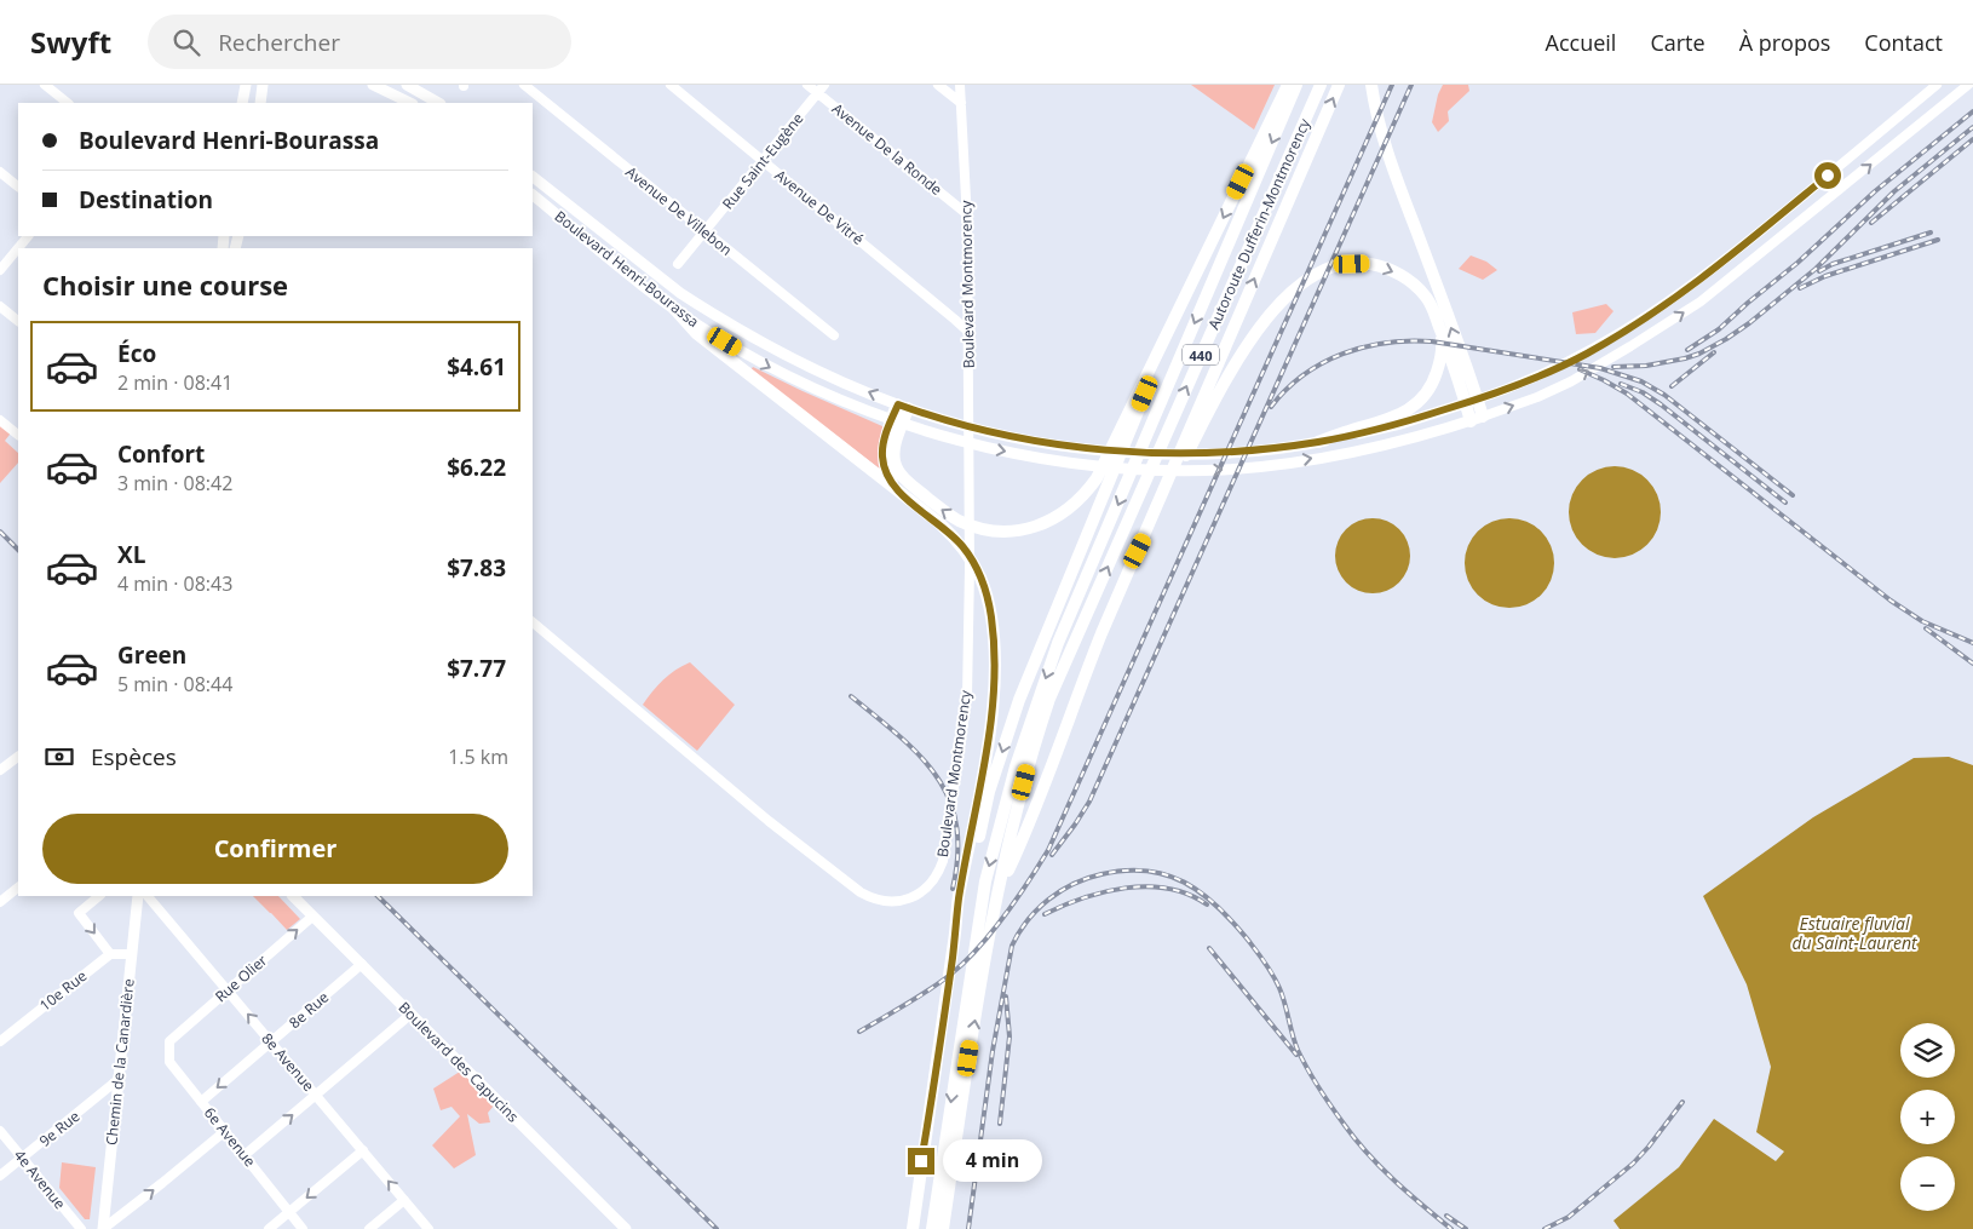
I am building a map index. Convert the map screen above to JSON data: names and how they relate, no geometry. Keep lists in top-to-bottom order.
{
  "streets": {
    "highway": ["Autoroute Dufferin-Montmorency", "440"],
    "main road": ["Boulevard Henri-Bourassa", "Chemin de la Canardière", "Boulevard des Capucins"],
    "street": [
      "Avenue De la Ronde",
      "Rue Saint-Eugène",
      "Avenue De Vitré",
      "Avenue De Villebon",
      "Boulevard Montmorency",
      "Rue Olier",
      "10e Rue",
      "8e Rue",
      "8e Avenue",
      "9e Rue",
      "6e Avenue",
      "4e Avenue"
    ]
  },
  "crossings": [
    ["Avenue De la Ronde", "Rue Saint-Eugène"],
    ["Avenue De la Ronde", "Boulevard Montmorency"],
    ["Rue Saint-Eugène", "Avenue De Vitré"],
    ["Rue Saint-Eugène", "Avenue De Villebon"],
    ["Avenue De Vitré", "Boulevard Montmorency"],
    ["Rue Olier", "8e Avenue"],
    ["Rue Olier", "Boulevard des Capucins"],
    ["Rue Olier", "6e Avenue"],
    ["8e Rue", "8e Avenue"],
    ["8e Rue", "Boulevard des Capucins"],
    ["8e Rue", "6e Avenue"],
    ["Chemin de la Canardière", "9e Rue"],
    ["9e Rue", "4e Avenue"]
  ],
  "one_way": ["Rue Olier"],
  "water": ["Estuaire fluvial du Saint-Laurent"],
  "page": {
    "header": "Swyft",
    "search": "Rechercher",
    "nav": [
      "Accueil",
      "Carte",
      "À propos",
      "Contact"
    ],
    "banner": ["Boulevard Henri-Bourassa", "Destination"],
    "heading": "Choisir une course",
    "list": [
      {
        "name": "Éco",
        "note": "2 min · 08:41",
        "value": "$4.61"
      },
      {
        "name": "Confort",
        "note": "3 min · 08:42",
        "value": "$6.22"
      },
      {
        "name": "XL",
        "note": "4 min · 08:43",
        "value": "$7.83"
      },
      {
        "name": "Green",
        "note": "5 min · 08:44",
        "value": "$7.77"
      }
    ],
    "pay": ["Espèces", "1.5 km"],
    "buttons": "Confirmer",
    "map_buttons": ["+", "−"],
    "bubble": "4 min"
  }
}
